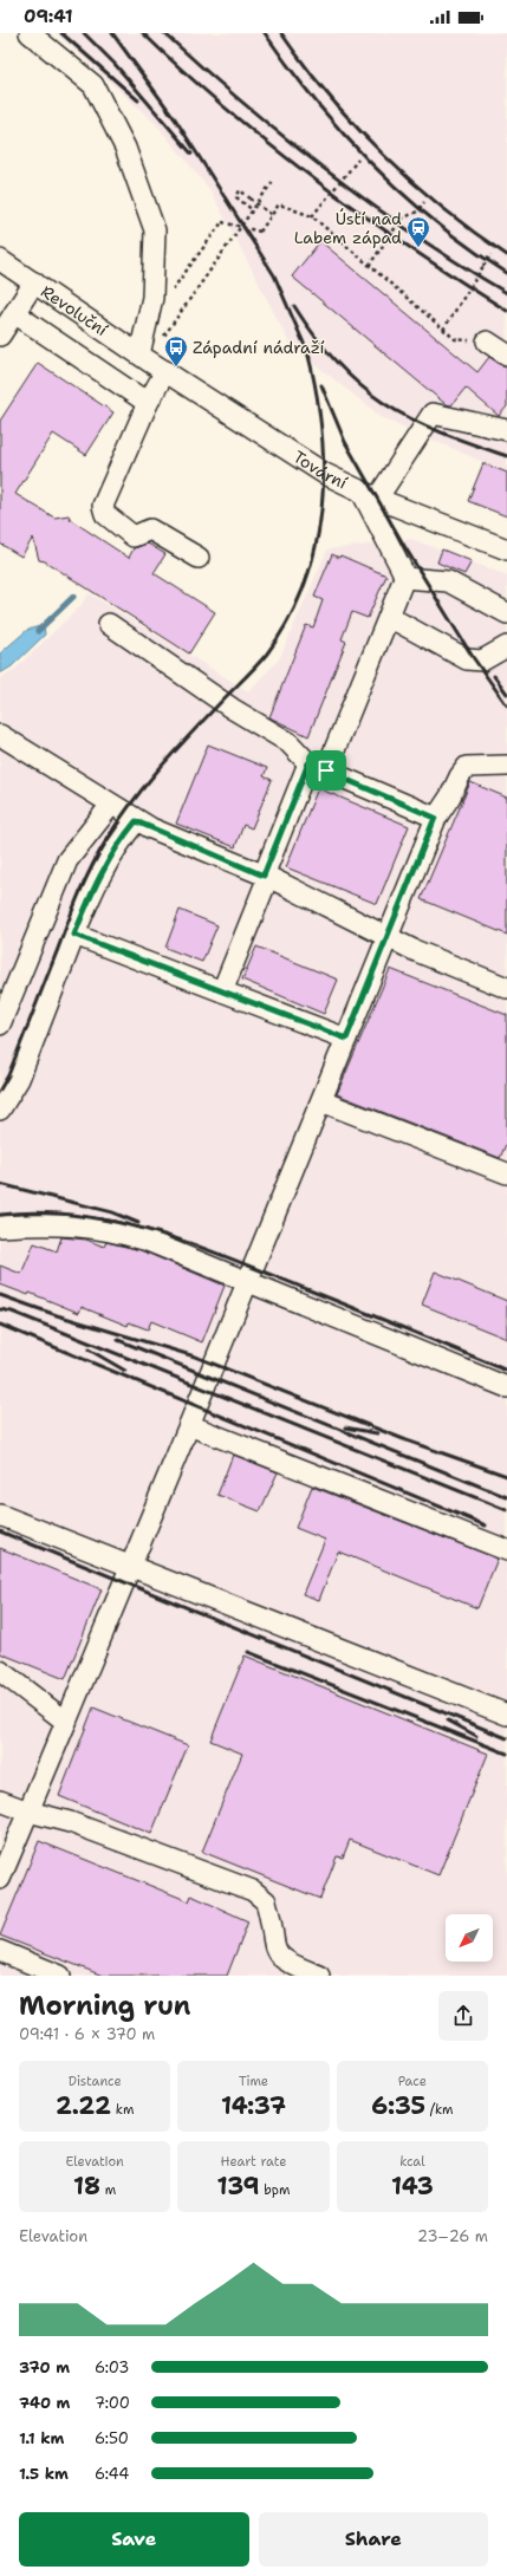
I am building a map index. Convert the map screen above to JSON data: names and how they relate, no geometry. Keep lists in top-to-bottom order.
{
  "streets": {
    "street": ["Revoluční", "Tovární"]
  },
  "crossings": [
    ["Revoluční", "Tovární"]
  ],
  "places": {
    "station": ["Ústí nad Labem západ"],
    "bus stop": ["Západní nádraží"]
  },
  "north": "bottom left",
  "page": {
    "status": "09:41",
    "heading": ["Morning run", "09:41 · 6 × 370 m"],
    "stats": [
      ["Distance", "2.22 km"],
      ["Time", "14:37"],
      ["Pace", "6:35 /km"],
      ["Elevation", "18 m"],
      ["Heart rate", "139 bpm"],
      ["kcal", "143"]
    ],
    "chart": ["Elevation", "23–26 m"],
    "list": [
      {
        "name": "370 m",
        "note": "6:03"
      },
      {
        "name": "740 m",
        "note": "7:00"
      },
      {
        "name": "1.1 km",
        "note": "6:50"
      },
      {
        "name": "1.5 km",
        "note": "6:44"
      }
    ],
    "buttons": ["Save", "Share"]
  }
}
